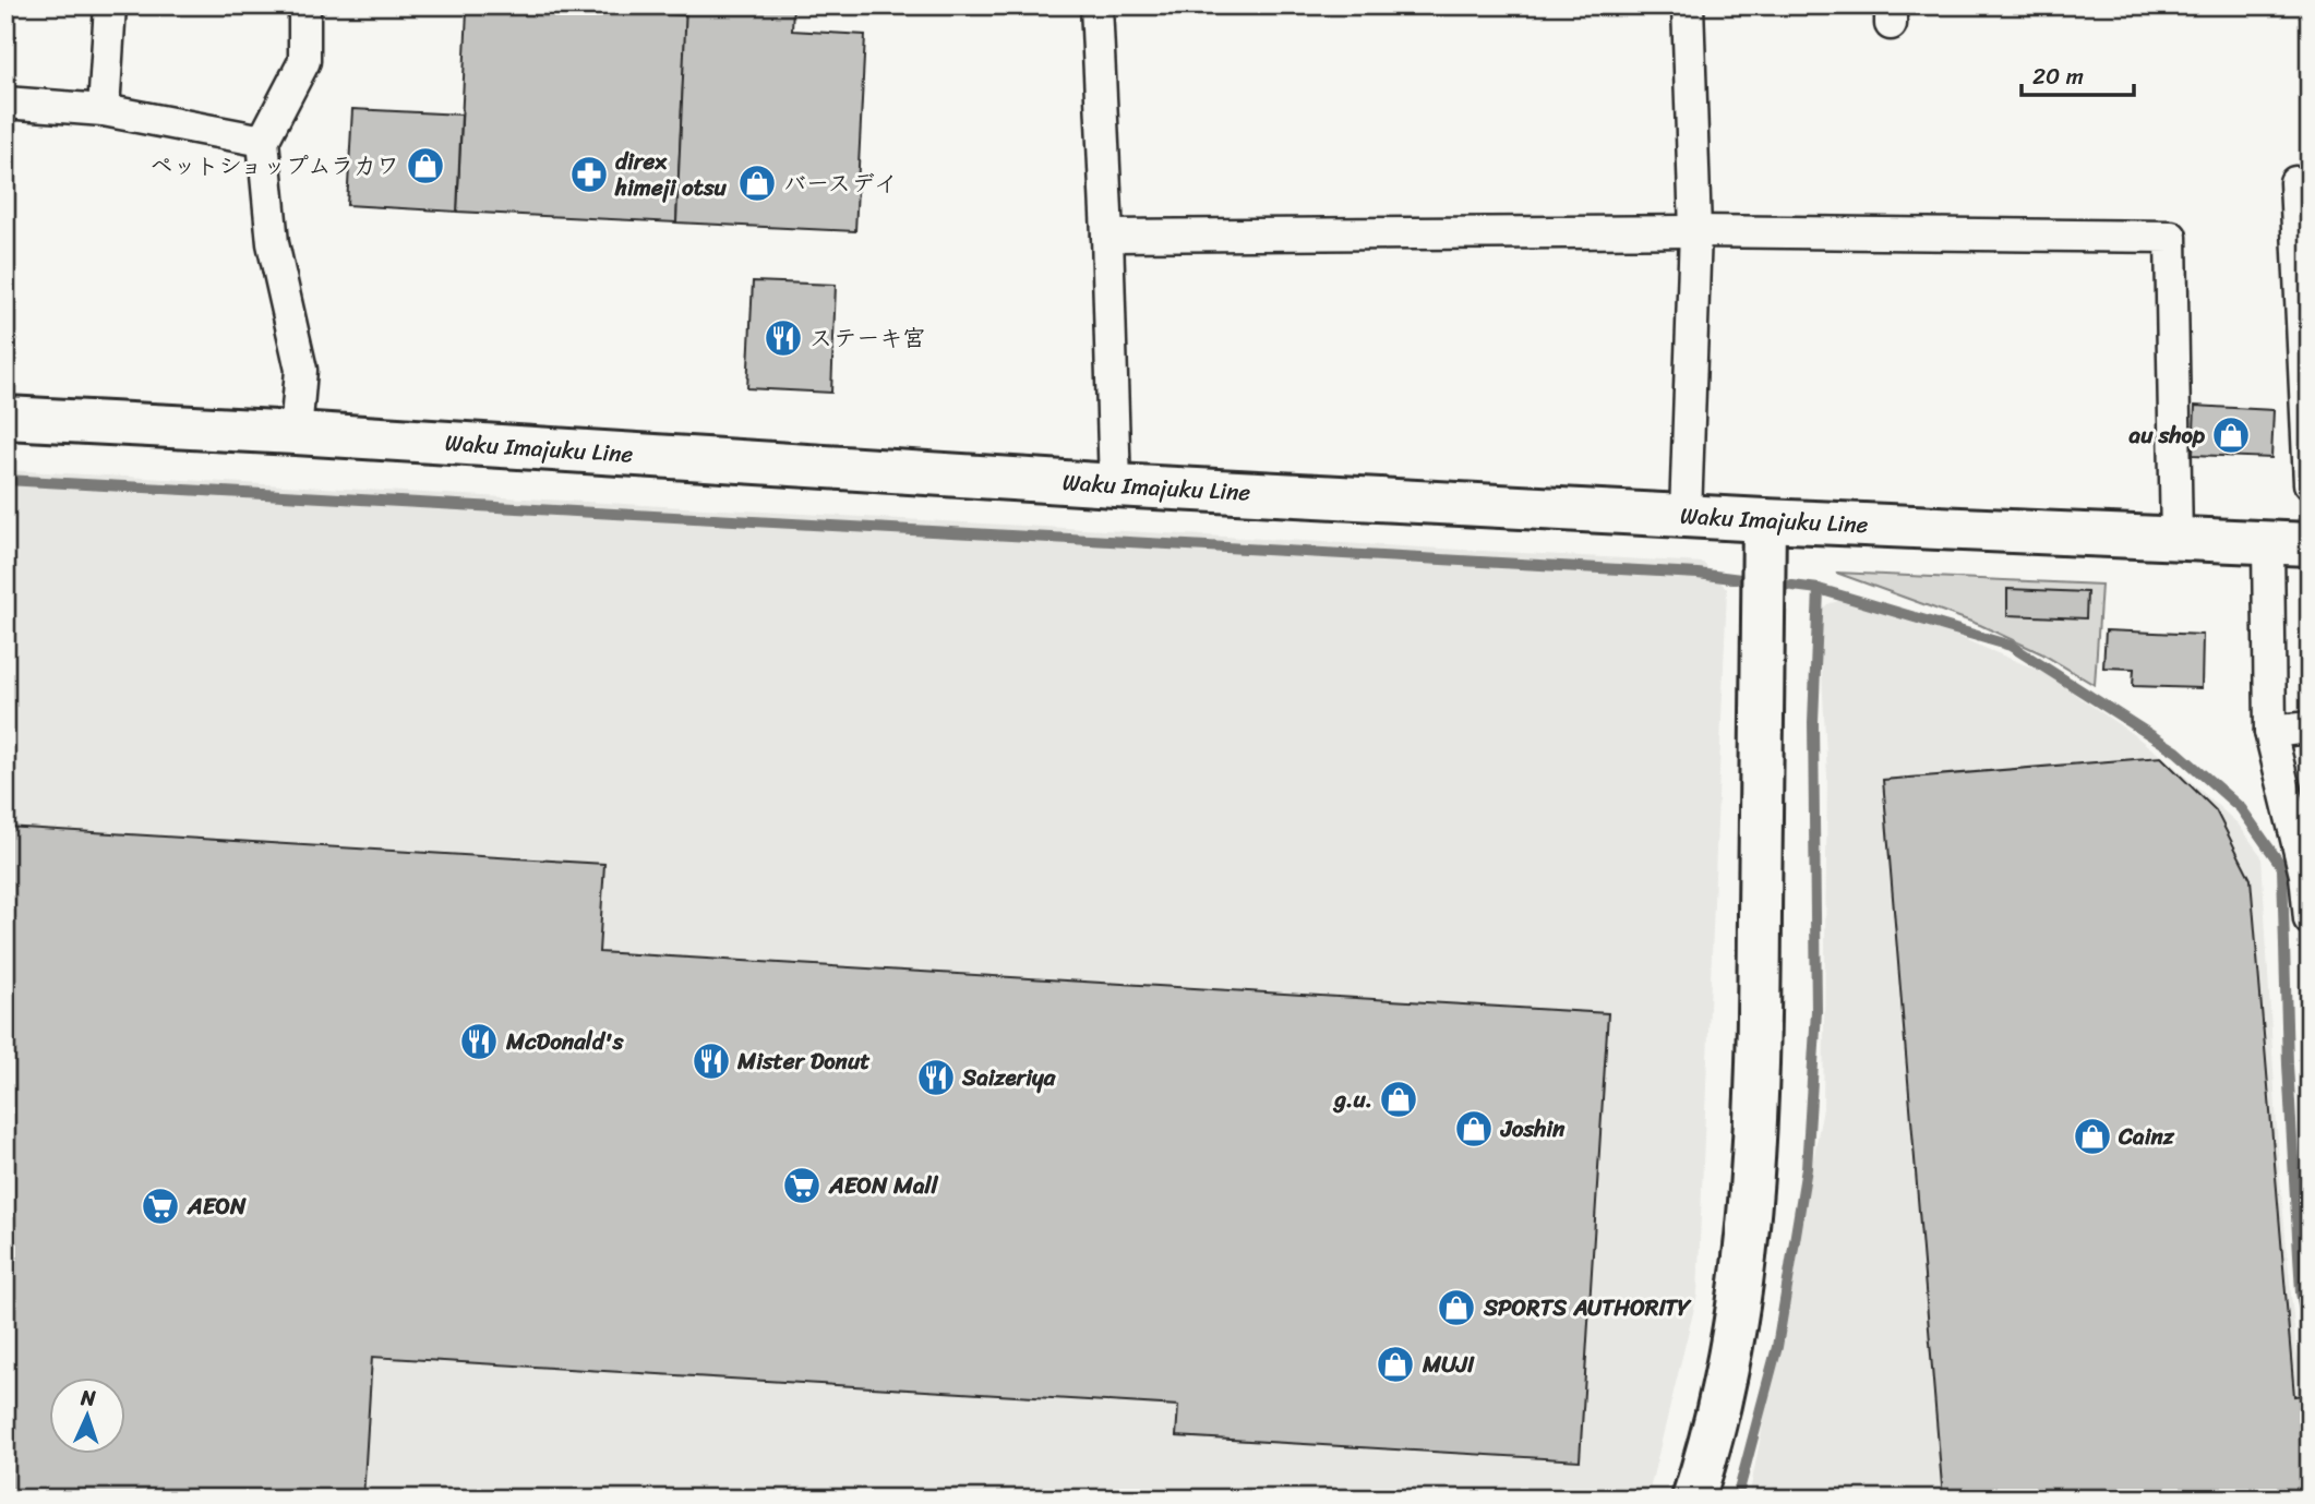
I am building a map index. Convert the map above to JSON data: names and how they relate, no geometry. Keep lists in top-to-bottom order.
{
  "streets": {
    "main road": ["Waku Imajuku Line"]
  },
  "places": {
    "shop": [
      "ペットショップムラカワ",
      "バースデイ",
      "au shop",
      "g.u.",
      "Joshin",
      "Cainz",
      "SPORTS AUTHORITY",
      "MUJI"
    ],
    "pharmacy": ["direx himeji otsu"],
    "restaurant": [
      "ステーキ宮",
      "McDonald's",
      "Mister Donut",
      "Saizeriya"
    ],
    "supermarket": ["AEON Mall", "AEON"]
  },
  "scale_bar": "20 m",
  "north": "top"
}
